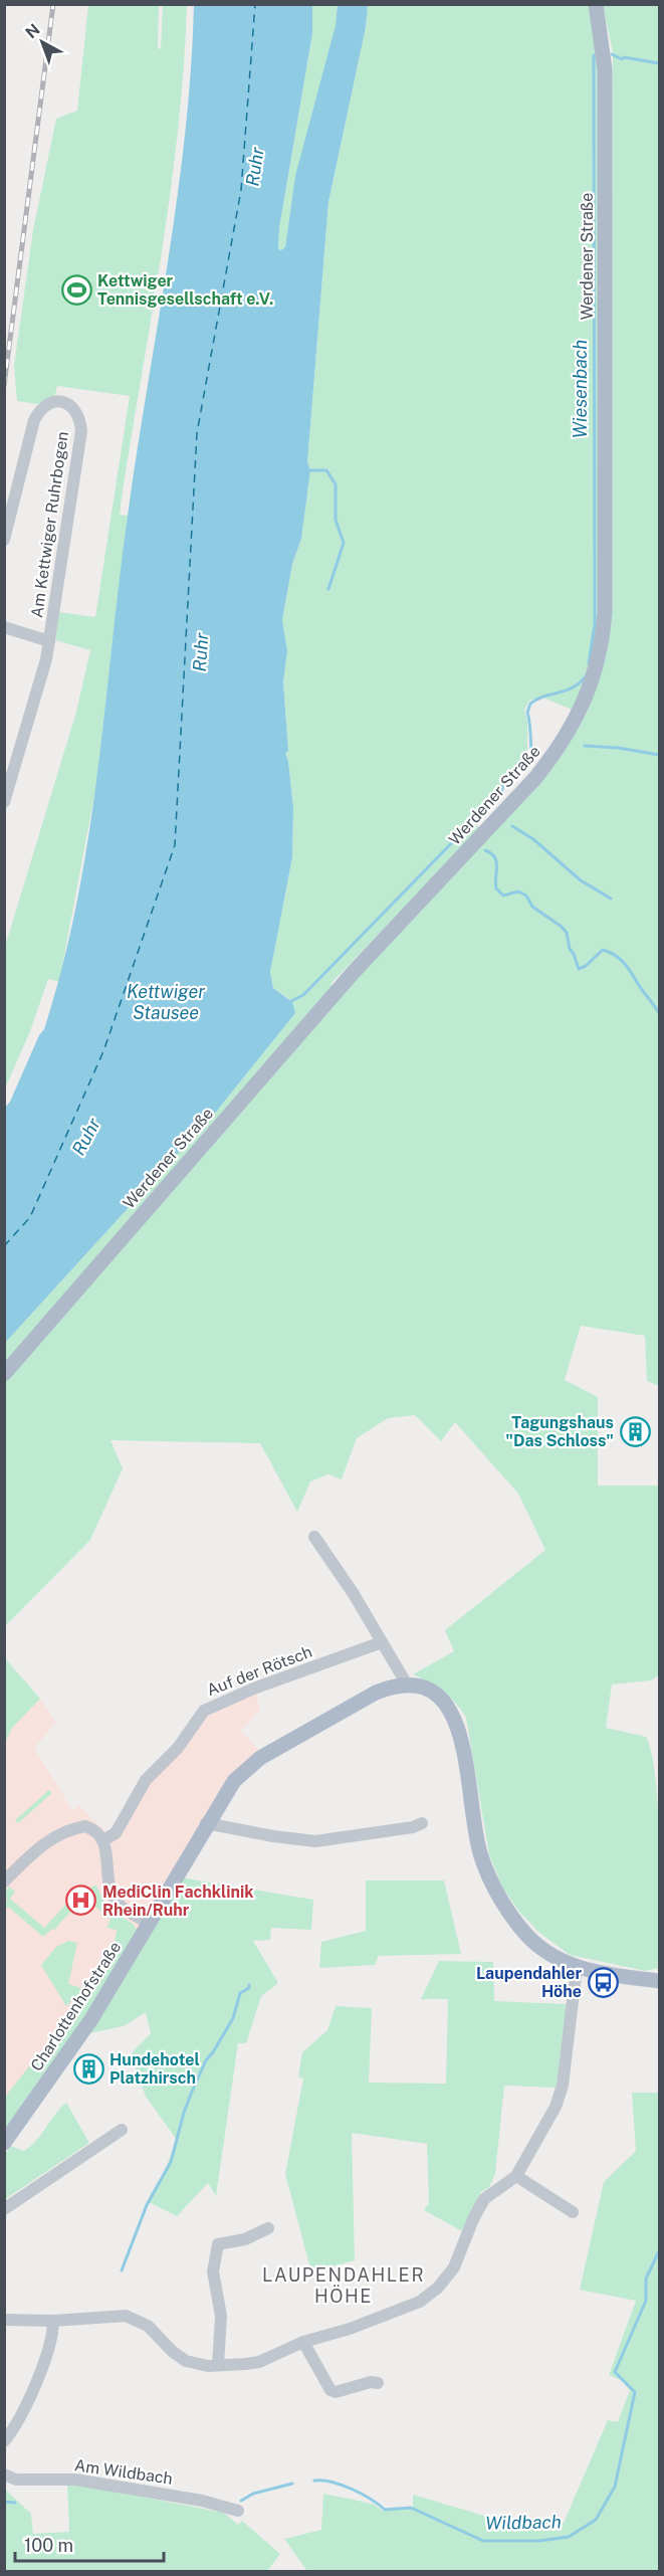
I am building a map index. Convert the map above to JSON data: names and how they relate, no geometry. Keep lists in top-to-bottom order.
{
  "streets": {
    "main road": ["Werdener Straße", "Charlottenhofstraße"],
    "street": ["Am Kettwiger Ruhrbogen", "Auf der Rötsch", "Am Wildbach"]
  },
  "districts": ["LAUPENDAHLER HÖHE"],
  "water": [
    "Ruhr",
    "Wiesenbach",
    "Kettwiger Stausee",
    "Wildbach"
  ],
  "places": {
    "sports": ["Kettwiger Tennisgesellschaft e.V."],
    "building": ["Tagungshaus \"Das Schloss\"", "Hundehotel Platzhirsch"],
    "hospital": ["MediClin Fachklinik Rhein/Ruhr"],
    "bus stop": ["Laupendahler Höhe"]
  },
  "scale_bar": "100 m",
  "north": "top left"
}
